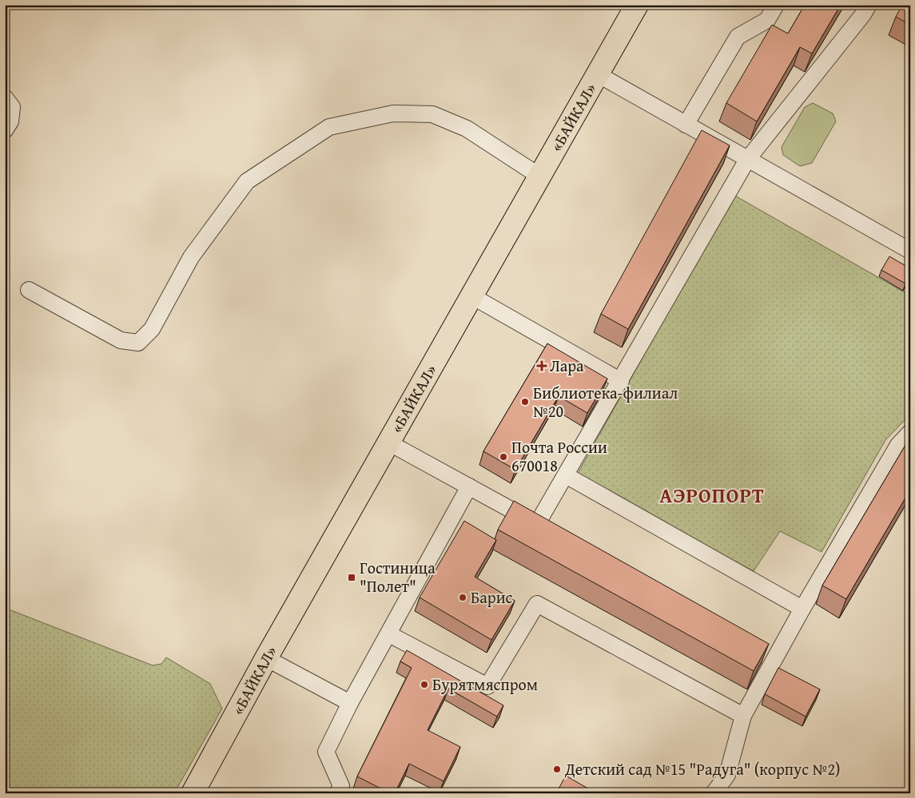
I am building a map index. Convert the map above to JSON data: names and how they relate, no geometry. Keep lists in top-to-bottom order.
{
  "streets": {
    "highway": ["«БАЙКАЛ»"]
  },
  "districts": ["АЭРОПОРТ"],
  "places": {
    "health": ["Лара"],
    "other": [
      "Библиотека-филиал №20",
      "Почта России 670018",
      "Барис",
      "Бурятмяспром",
      "Детский сад №15 \"Радуга\" (корпус №2)"
    ],
    "transit": ["Гостиница \"Полет\""]
  }
}
